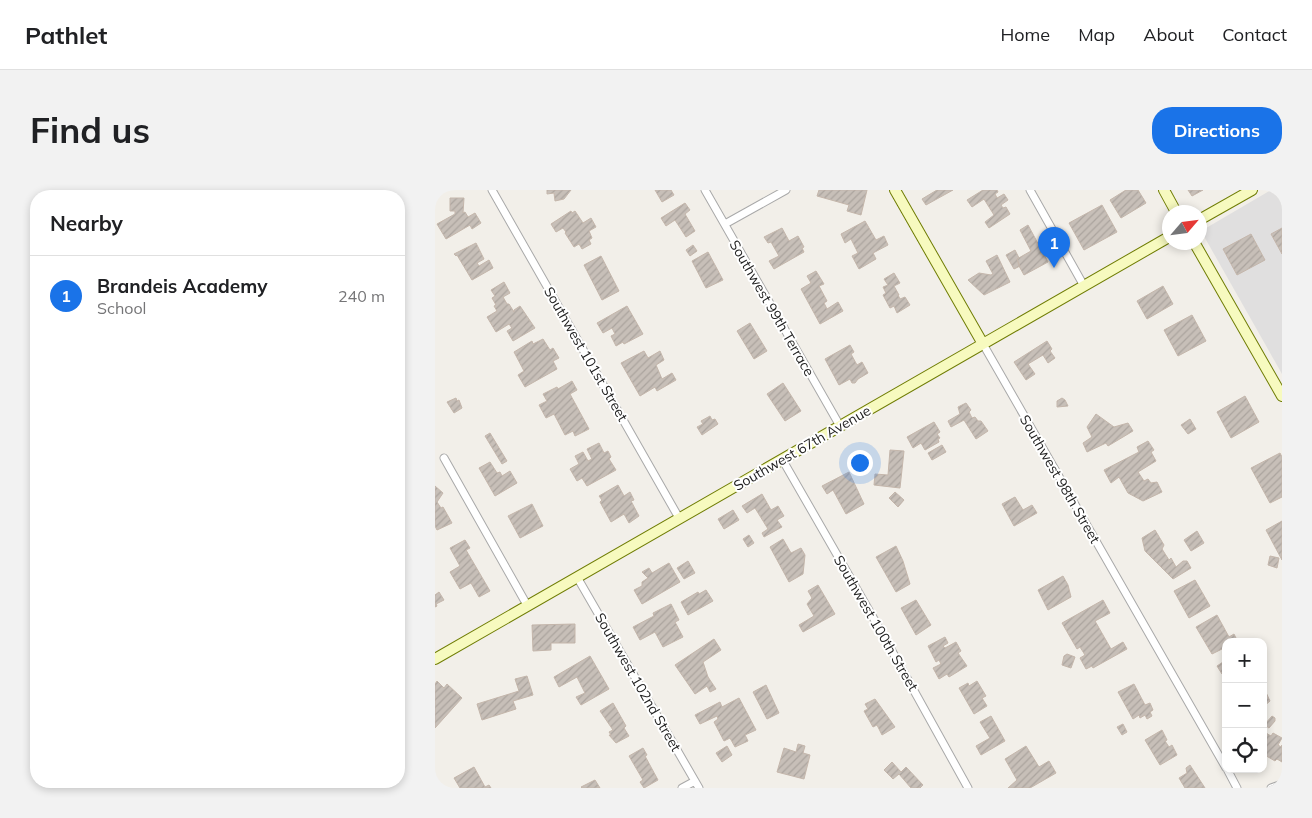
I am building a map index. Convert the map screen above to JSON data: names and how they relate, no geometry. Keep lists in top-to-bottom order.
{
  "streets": {
    "main road": ["Southwest 67th Avenue", "Southwest 98th Street"],
    "street": [
      "Southwest 99th Terrace",
      "Southwest 101st Street",
      "Southwest 100th Street",
      "Southwest 102nd Street"
    ]
  },
  "crossings": [
    ["Southwest 99th Terrace", "Southwest 67th Avenue"],
    ["Southwest 101st Street", "Southwest 67th Avenue"],
    ["Southwest 67th Avenue", "Southwest 98th Street"],
    ["Southwest 67th Avenue", "Southwest 100th Street"],
    ["Southwest 67th Avenue", "Southwest 102nd Street"]
  ],
  "north": "top right",
  "page": {
    "header": "Pathlet",
    "nav": [
      "Home",
      "Map",
      "About",
      "Contact"
    ],
    "buttons": "Directions",
    "title": "Find us",
    "heading": "Nearby",
    "pins": "1",
    "list": [
      {
        "mark": "1",
        "name": "Brandeis Academy",
        "note": "School",
        "value": "240 m"
      }
    ],
    "map_buttons": ["+", "−"]
  }
}
